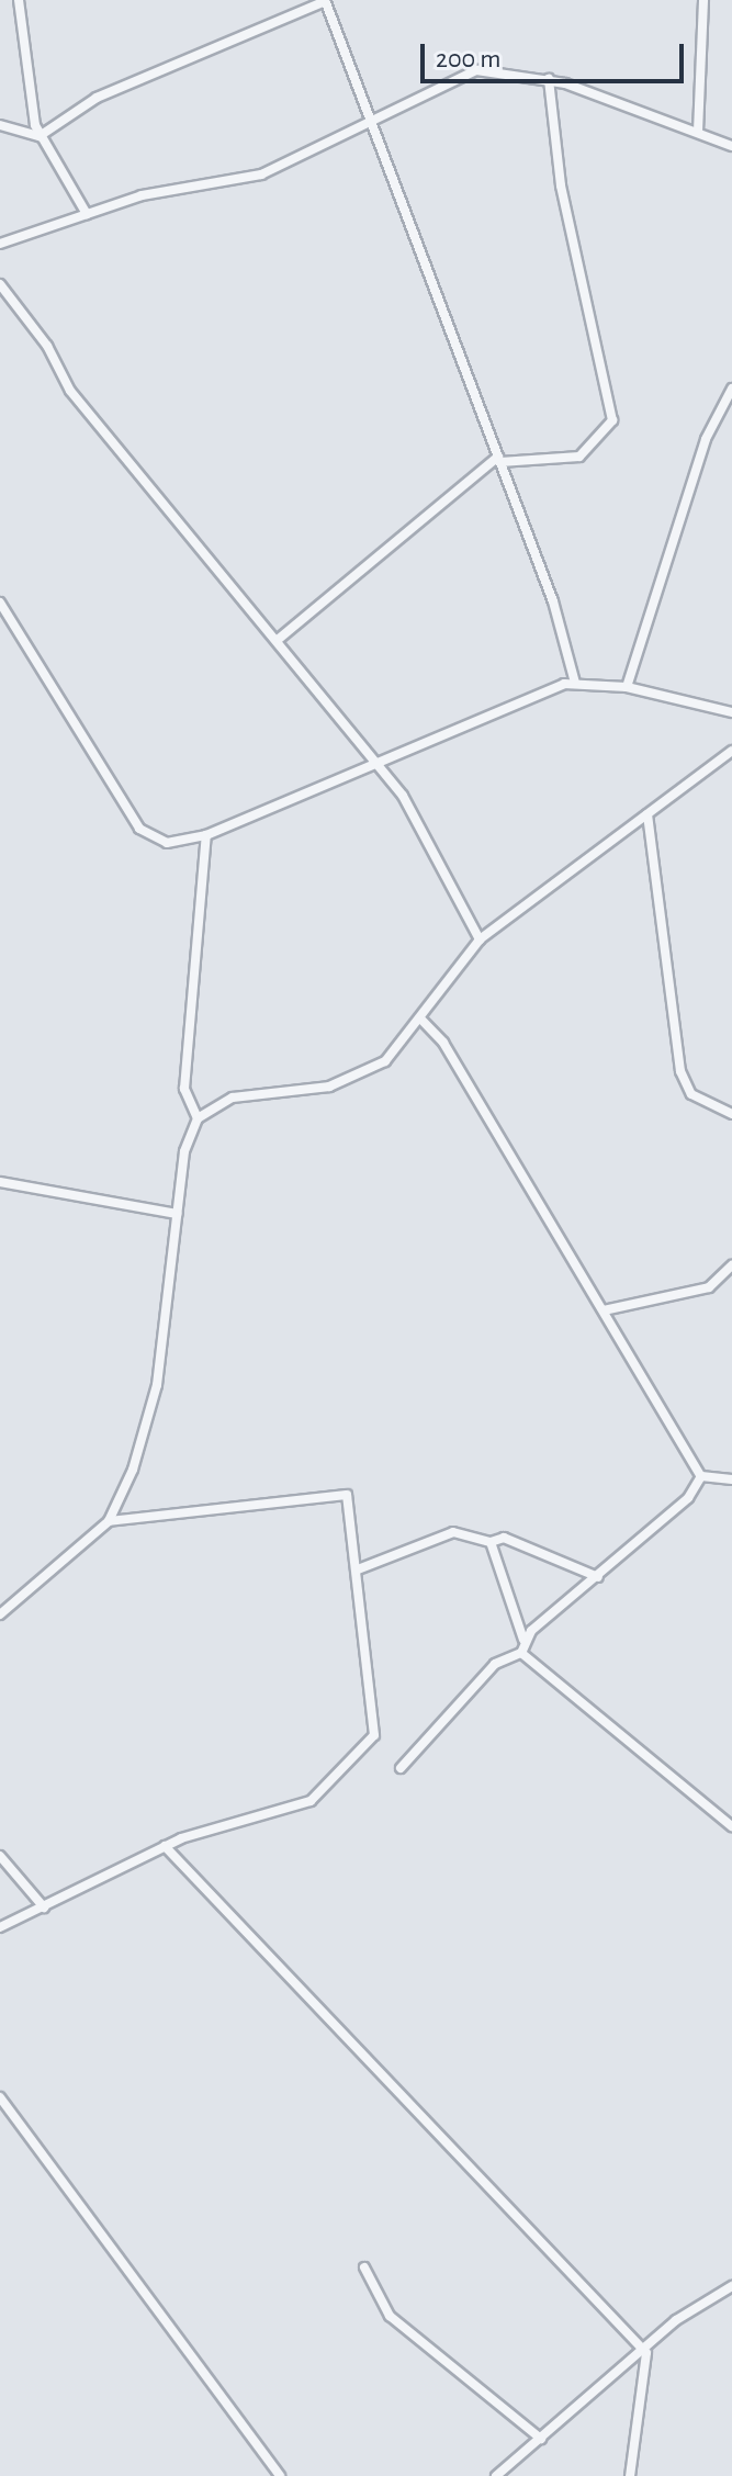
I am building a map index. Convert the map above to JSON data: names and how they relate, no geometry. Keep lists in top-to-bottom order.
{
  "scale_bar": "200 m"
}
